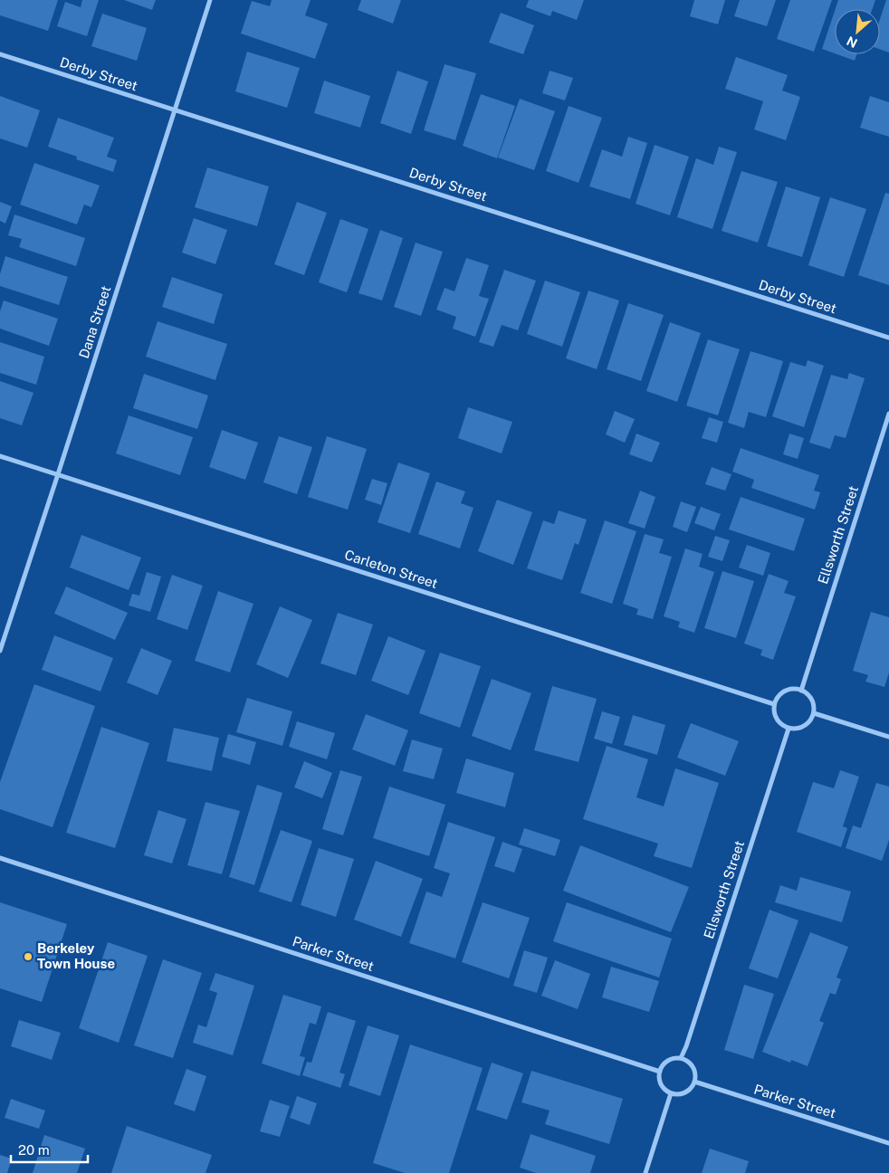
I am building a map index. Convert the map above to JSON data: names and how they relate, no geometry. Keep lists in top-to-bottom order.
{
  "streets": {
    "street": [
      "Derby Street",
      "Dana Street",
      "Ellsworth Street",
      "Carleton Street",
      "Parker Street"
    ]
  },
  "crossings": [
    ["Derby Street", "Dana Street"],
    ["Dana Street", "Carleton Street"],
    ["Ellsworth Street", "Carleton Street"],
    ["Ellsworth Street", "Parker Street"]
  ],
  "places": ["Berkeley Town House"],
  "scale_bar": "20 m",
  "north": "bottom left"
}
